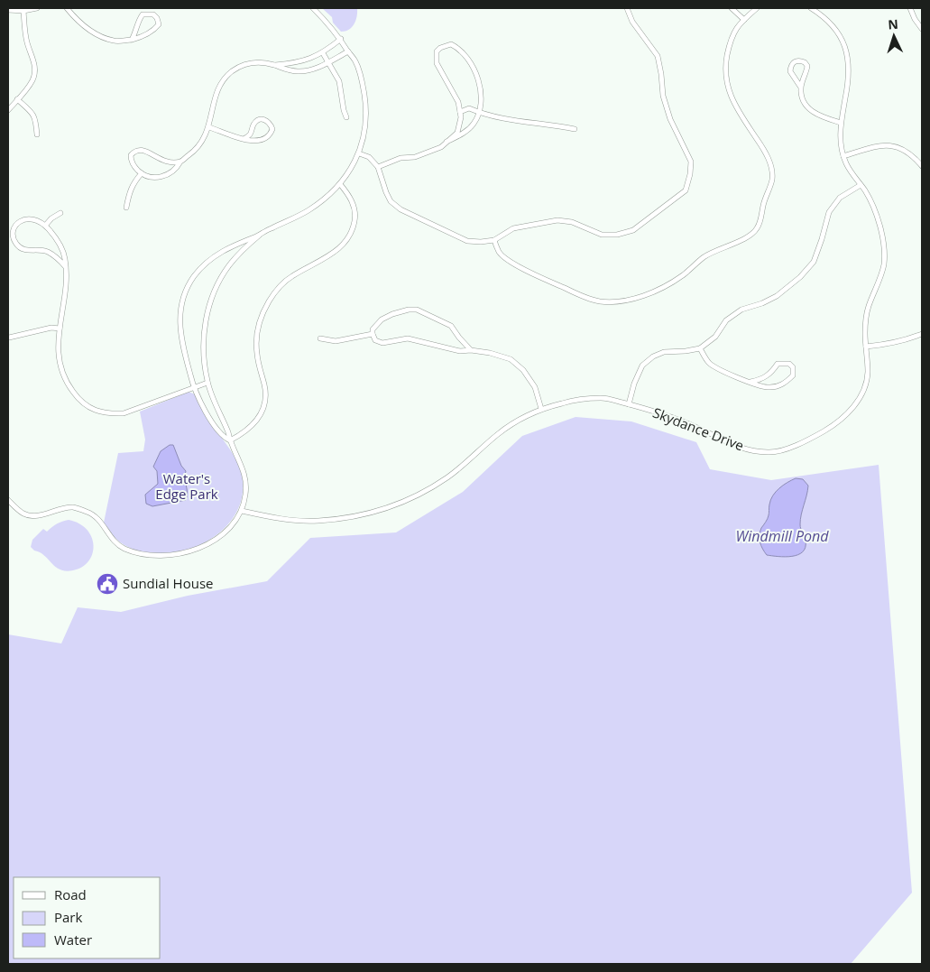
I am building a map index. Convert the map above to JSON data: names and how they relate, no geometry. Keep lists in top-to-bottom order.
{
  "streets": {
    "street": ["Skydance Drive"]
  },
  "water": ["Windmill Pond"],
  "parks": ["Water's Edge Park"],
  "places": {
    "public building": ["Sundial House"]
  },
  "legend": ["Road", "Park", "Water"],
  "north": "top"
}
